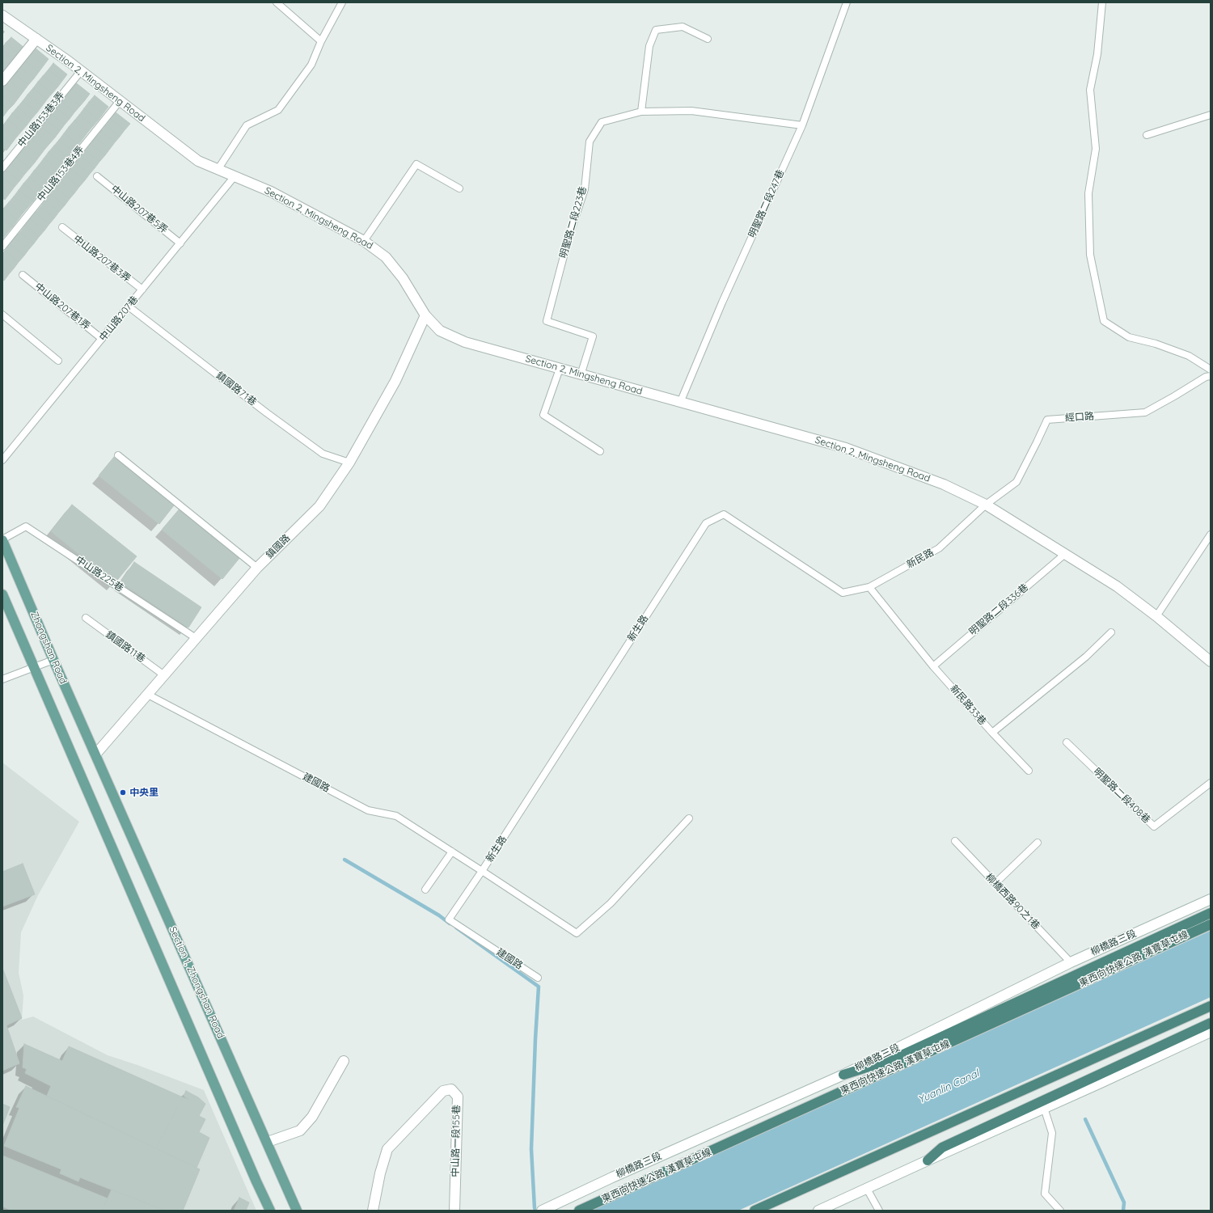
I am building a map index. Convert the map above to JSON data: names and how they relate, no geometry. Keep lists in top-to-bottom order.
{
  "streets": {
    "highway": ["東西向快速公路 漢寶草屯線"],
    "main road": ["Zhongshan Road", "Section 1, Zhongshan Road"],
    "street": [
      "Section 2, Mingsheng Road",
      "鎮國路",
      "柳橋路三段",
      "中山路一段155巷"
    ],
    "lane": [
      "中山路153巷3弄",
      "中山路153巷4弄",
      "明聖路二段247巷",
      "中山路207巷5弄",
      "明聖路二段223巷",
      "中山路207巷3弄",
      "中山路207巷1弄",
      "中山路207巷",
      "鎮國路71巷",
      "經口路",
      "新民路",
      "中山路225巷",
      "明聖路二段336巷",
      "新生路",
      "鎮國路11巷",
      "新民路33巷",
      "建國路",
      "明聖路二段408巷",
      "柳橋西路90之1巷"
    ]
  },
  "crossings": [
    ["Section 2, Mingsheng Road", "中山路153巷3弄"],
    ["Section 2, Mingsheng Road", "中山路153巷4弄"],
    ["Section 2, Mingsheng Road", "明聖路二段247巷"],
    ["Section 2, Mingsheng Road", "明聖路二段223巷"],
    ["Section 2, Mingsheng Road", "中山路207巷"],
    ["Section 2, Mingsheng Road", "經口路"],
    ["Section 2, Mingsheng Road", "鎮國路"],
    ["Section 2, Mingsheng Road", "新民路"],
    ["Section 2, Mingsheng Road", "明聖路二段336巷"],
    ["明聖路二段247巷", "明聖路二段223巷"],
    ["中山路207巷5弄", "中山路207巷"],
    ["中山路207巷3弄", "中山路207巷"],
    ["中山路207巷1弄", "中山路207巷"],
    ["中山路207巷", "鎮國路71巷"],
    ["鎮國路71巷", "鎮國路"],
    ["經口路", "新民路"],
    ["鎮國路", "中山路225巷"],
    ["鎮國路", "鎮國路11巷"],
    ["鎮國路", "Zhongshan Road"],
    ["鎮國路", "建國路"],
    ["鎮國路", "Section 1, Zhongshan Road"],
    ["新民路", "新生路"],
    ["新民路", "新民路33巷"],
    ["中山路225巷", "Zhongshan Road"],
    ["明聖路二段336巷", "新民路33巷"],
    ["新生路", "建國路"],
    ["Zhongshan Road", "Section 1, Zhongshan Road"],
    ["柳橋西路90之1巷", "柳橋路三段"]
  ],
  "water": ["Yuanlin Canal"],
  "places": ["中央里"]
}
